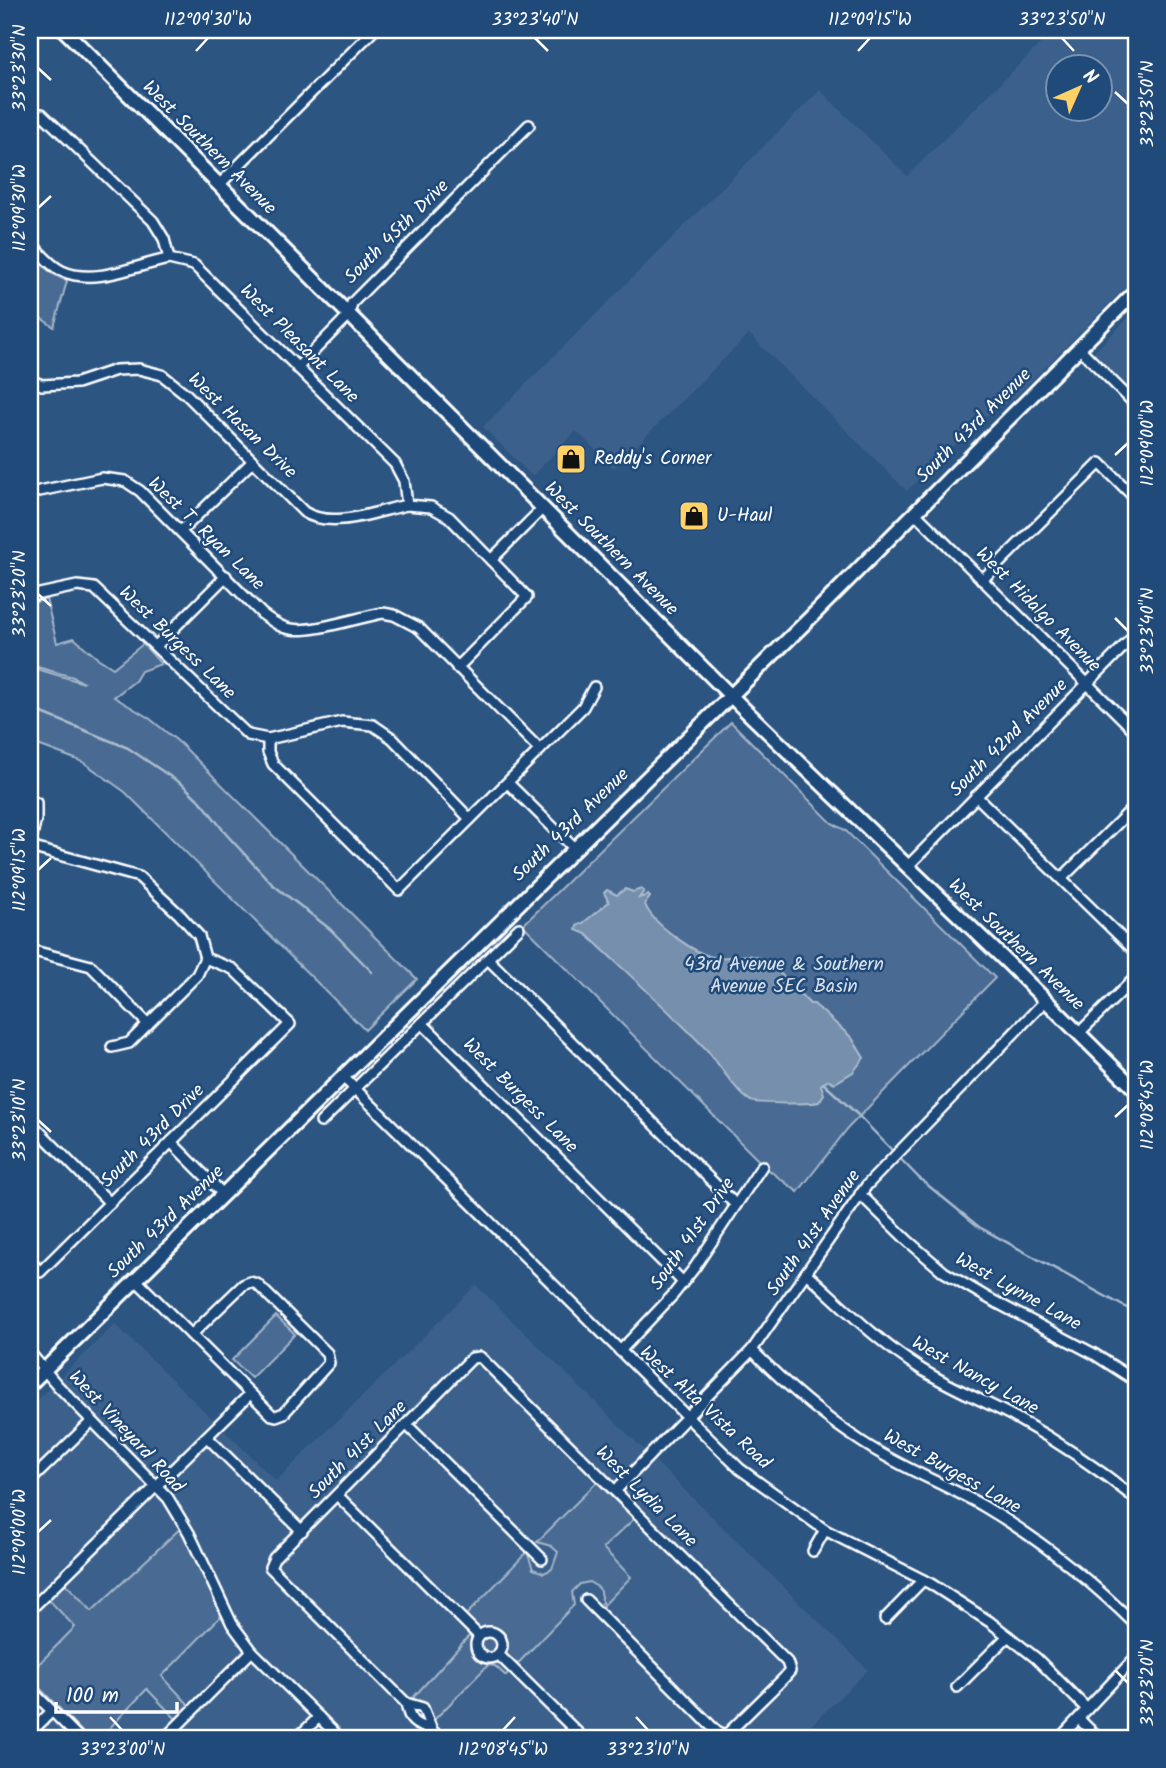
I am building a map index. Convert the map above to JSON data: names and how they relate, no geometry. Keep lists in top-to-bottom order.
{
  "streets": {
    "main road": ["West Southern Avenue", "South 43rd Avenue"],
    "street": [
      "South 45th Drive",
      "West Pleasant Lane",
      "West Hasan Drive",
      "West T. Ryan Lane",
      "West Hidalgo Avenue",
      "West Burgess Lane",
      "South 42nd Avenue",
      "South 43rd Drive",
      "South 41st Avenue",
      "South 41st Drive",
      "West Lynne Lane",
      "West Nancy Lane",
      "West Alta Vista Road",
      "West Vineyard Road",
      "South 41st Lane",
      "West Lydia Lane"
    ]
  },
  "crossings": [
    ["West Southern Avenue", "South 45th Drive"],
    ["West Southern Avenue", "South 43rd Avenue"],
    ["West Southern Avenue", "South 42nd Avenue"],
    ["West Southern Avenue", "South 41st Avenue"],
    ["South 45th Drive", "West Pleasant Lane"],
    ["West Pleasant Lane", "West Hasan Drive"],
    ["South 43rd Avenue", "West Hidalgo Avenue"],
    ["South 43rd Avenue", "West Alta Vista Road"],
    ["South 43rd Avenue", "West Vineyard Road"],
    ["West Hidalgo Avenue", "South 42nd Avenue"],
    ["West Burgess Lane", "South 41st Avenue"],
    ["West Burgess Lane", "South 41st Drive"],
    ["South 41st Avenue", "West Lynne Lane"],
    ["South 41st Avenue", "West Nancy Lane"],
    ["South 41st Avenue", "West Alta Vista Road"],
    ["South 41st Avenue", "West Lydia Lane"],
    ["South 41st Drive", "West Alta Vista Road"],
    ["South 41st Lane", "West Lydia Lane"]
  ],
  "parks": ["43rd Avenue & Southern Avenue SEC Basin"],
  "places": {
    "shop": ["Reddy's Corner", "U-Haul"]
  },
  "scale_bar": "100 m",
  "north": "top right",
  "coordinates": [
    "112°09'30\"W",
    "33°23'40\"N",
    "112°09'15\"W",
    "33°23'50\"N",
    "33°23'30\"N",
    "112°09'00\"W",
    "33°23'20\"N",
    "112°08'45\"W",
    "33°23'10\"N",
    "33°23'00\"N"
  ]
}
